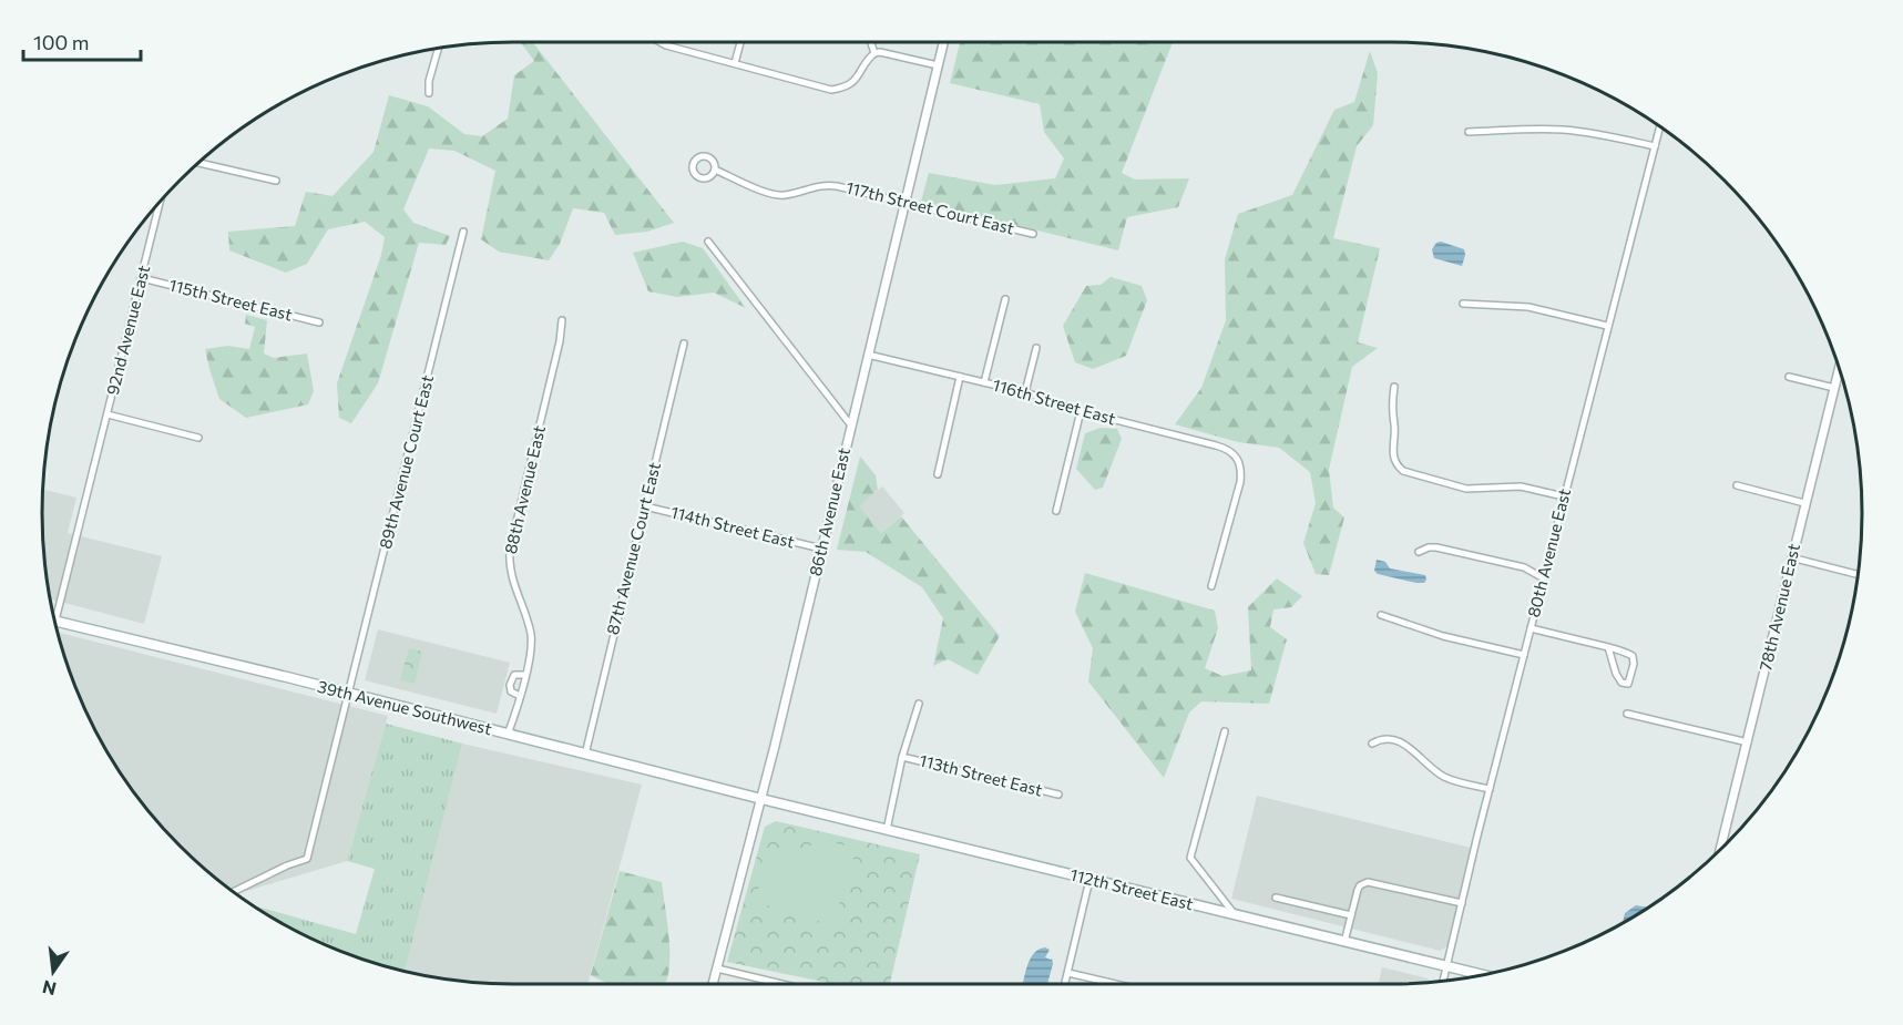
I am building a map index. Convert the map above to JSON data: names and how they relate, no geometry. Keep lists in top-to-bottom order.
{
  "streets": {
    "main road": ["39th Avenue Southwest", "112th Street East"],
    "street": [
      "117th Street Court East",
      "115th Street East",
      "92nd Avenue East",
      "116th Street East",
      "89th Avenue Court East",
      "88th Avenue East",
      "86th Avenue East",
      "114th Street East",
      "87th Avenue Court East",
      "80th Avenue East",
      "78th Avenue East",
      "113th Street East"
    ]
  },
  "crossings": [
    ["117th Street Court East", "86th Avenue East"],
    ["115th Street East", "92nd Avenue East"],
    ["116th Street East", "86th Avenue East"],
    ["89th Avenue Court East", "39th Avenue Southwest"],
    ["88th Avenue East", "39th Avenue Southwest"],
    ["86th Avenue East", "114th Street East"],
    ["86th Avenue East", "39th Avenue Southwest"],
    ["86th Avenue East", "112th Street East"],
    ["114th Street East", "87th Avenue Court East"],
    ["87th Avenue Court East", "39th Avenue Southwest"],
    ["80th Avenue East", "112th Street East"],
    ["39th Avenue Southwest", "112th Street East"]
  ],
  "scale_bar": "100 m",
  "north": "bottom"
}
